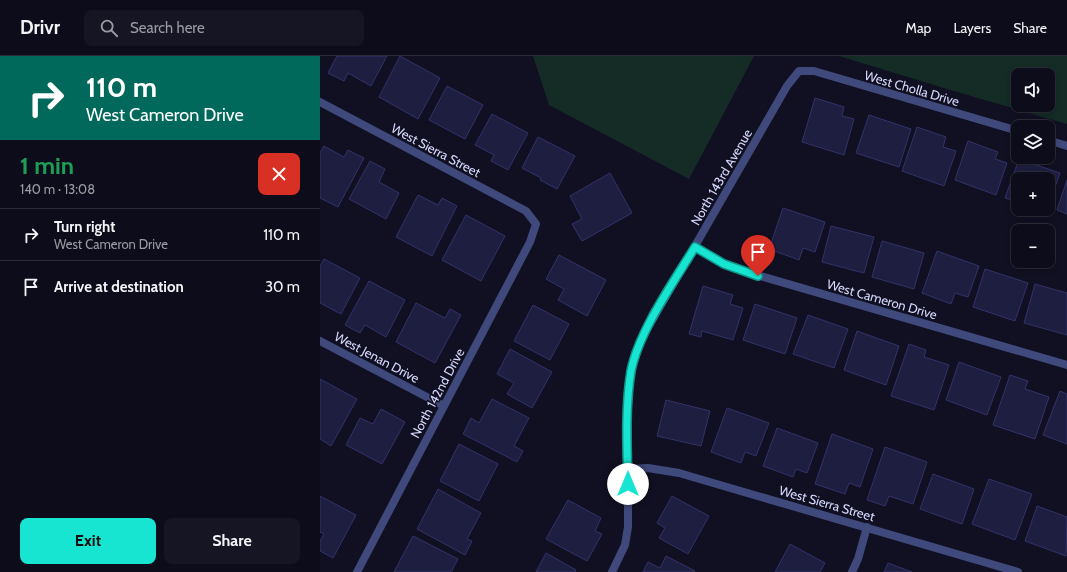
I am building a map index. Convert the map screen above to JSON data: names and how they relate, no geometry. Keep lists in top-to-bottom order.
{
  "streets": {
    "street": [
      "West Cholla Drive",
      "West Sierra Street",
      "North 143rd Avenue",
      "West Cameron Drive",
      "West Jenan Drive",
      "North 142nd Drive"
    ]
  },
  "crossings": [
    ["West Cholla Drive", "North 143rd Avenue"],
    ["West Sierra Street", "North 143rd Avenue"],
    ["West Sierra Street", "North 142nd Drive"],
    ["North 143rd Avenue", "West Cameron Drive"],
    ["West Jenan Drive", "North 142nd Drive"]
  ],
  "page": {
    "header": "Drivr",
    "search": "Search here",
    "nav": ["Map", "Layers", "Share"],
    "turn": ["110 m", "West Cameron Drive"],
    "map_buttons": ["+", "−"],
    "heading": ["1 min", "140 m · 13:08"],
    "list": [
      {
        "name": "Turn right",
        "note": "West Cameron Drive",
        "value": "110 m"
      },
      {
        "name": "Arrive at destination",
        "value": "30 m"
      }
    ],
    "buttons": ["Exit", "Share"]
  }
}
